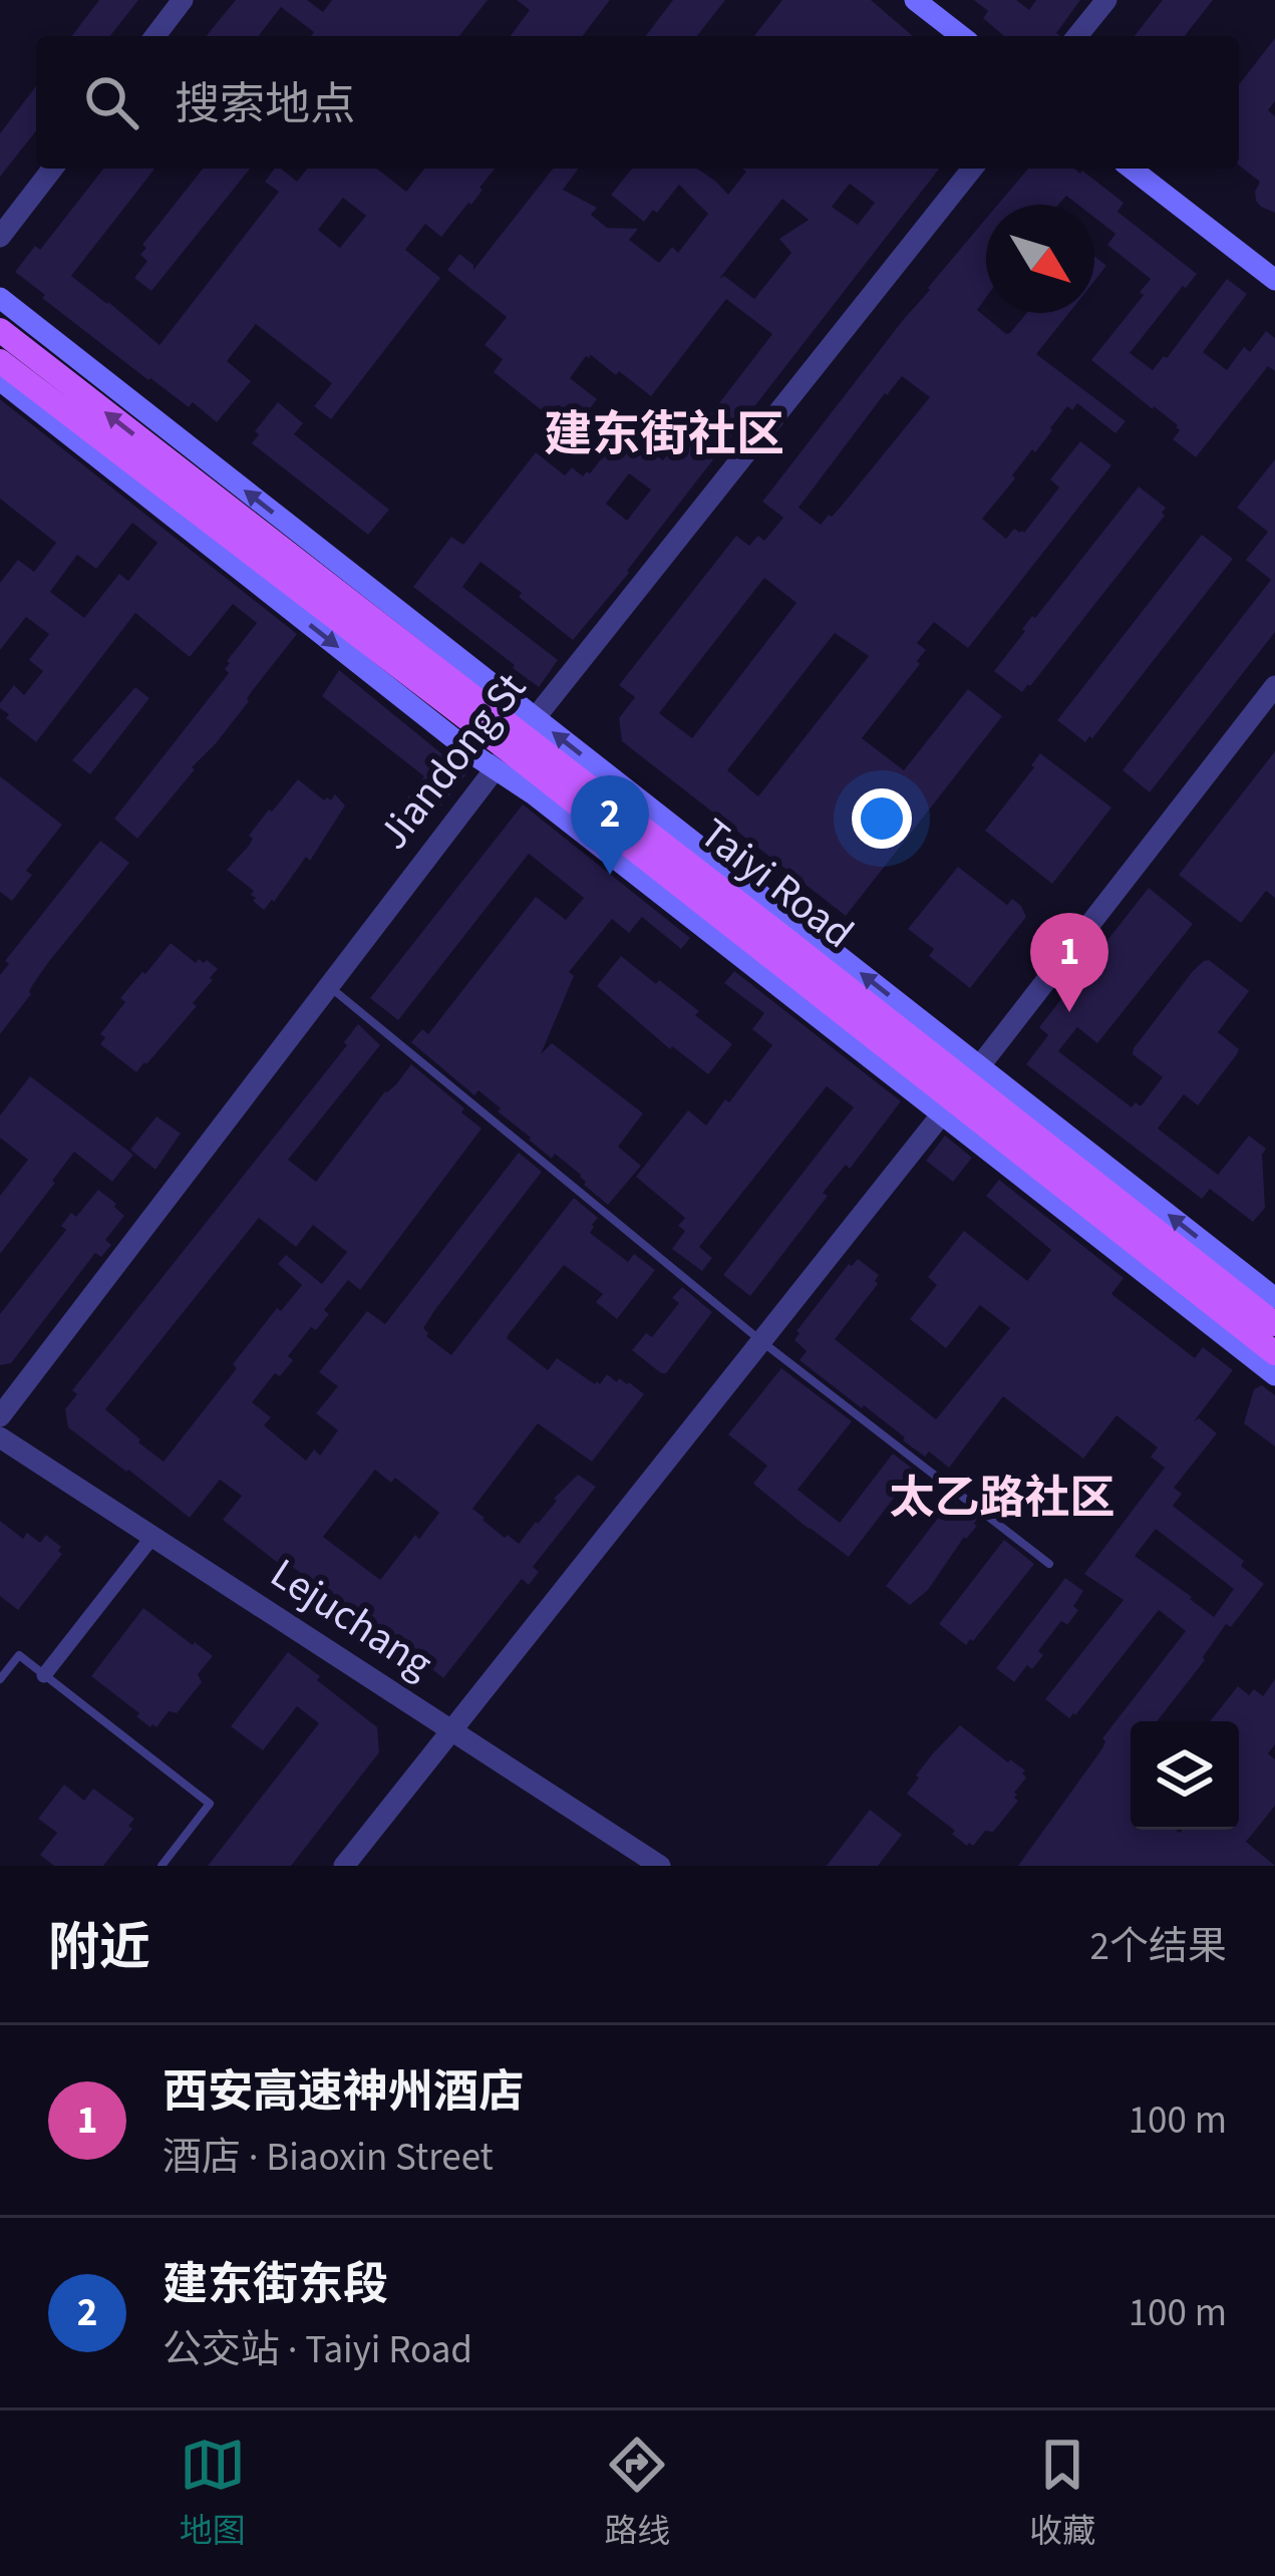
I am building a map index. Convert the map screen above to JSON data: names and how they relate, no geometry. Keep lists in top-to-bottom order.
{
  "streets": {
    "main road": ["Taiyi Road"],
    "street": ["Jiandong St", "Lejuchang"]
  },
  "crossings": [
    ["Jiandong St", "Taiyi Road"]
  ],
  "districts": ["建东街社区", "太乙路社区"],
  "north": "bottom right",
  "page": {
    "search": "搜索地点",
    "pins": ["2", "1"],
    "heading": ["附近", "2个结果"],
    "list": [
      {
        "mark": "1",
        "name": "西安高速神州酒店",
        "note": "酒店 · Biaoxin Street",
        "value": "100 m"
      },
      {
        "mark": "2",
        "name": "建东街东段",
        "note": "公交站 · Taiyi Road",
        "value": "100 m"
      }
    ],
    "nav": ["地图", "路线", "收藏"]
  }
}
